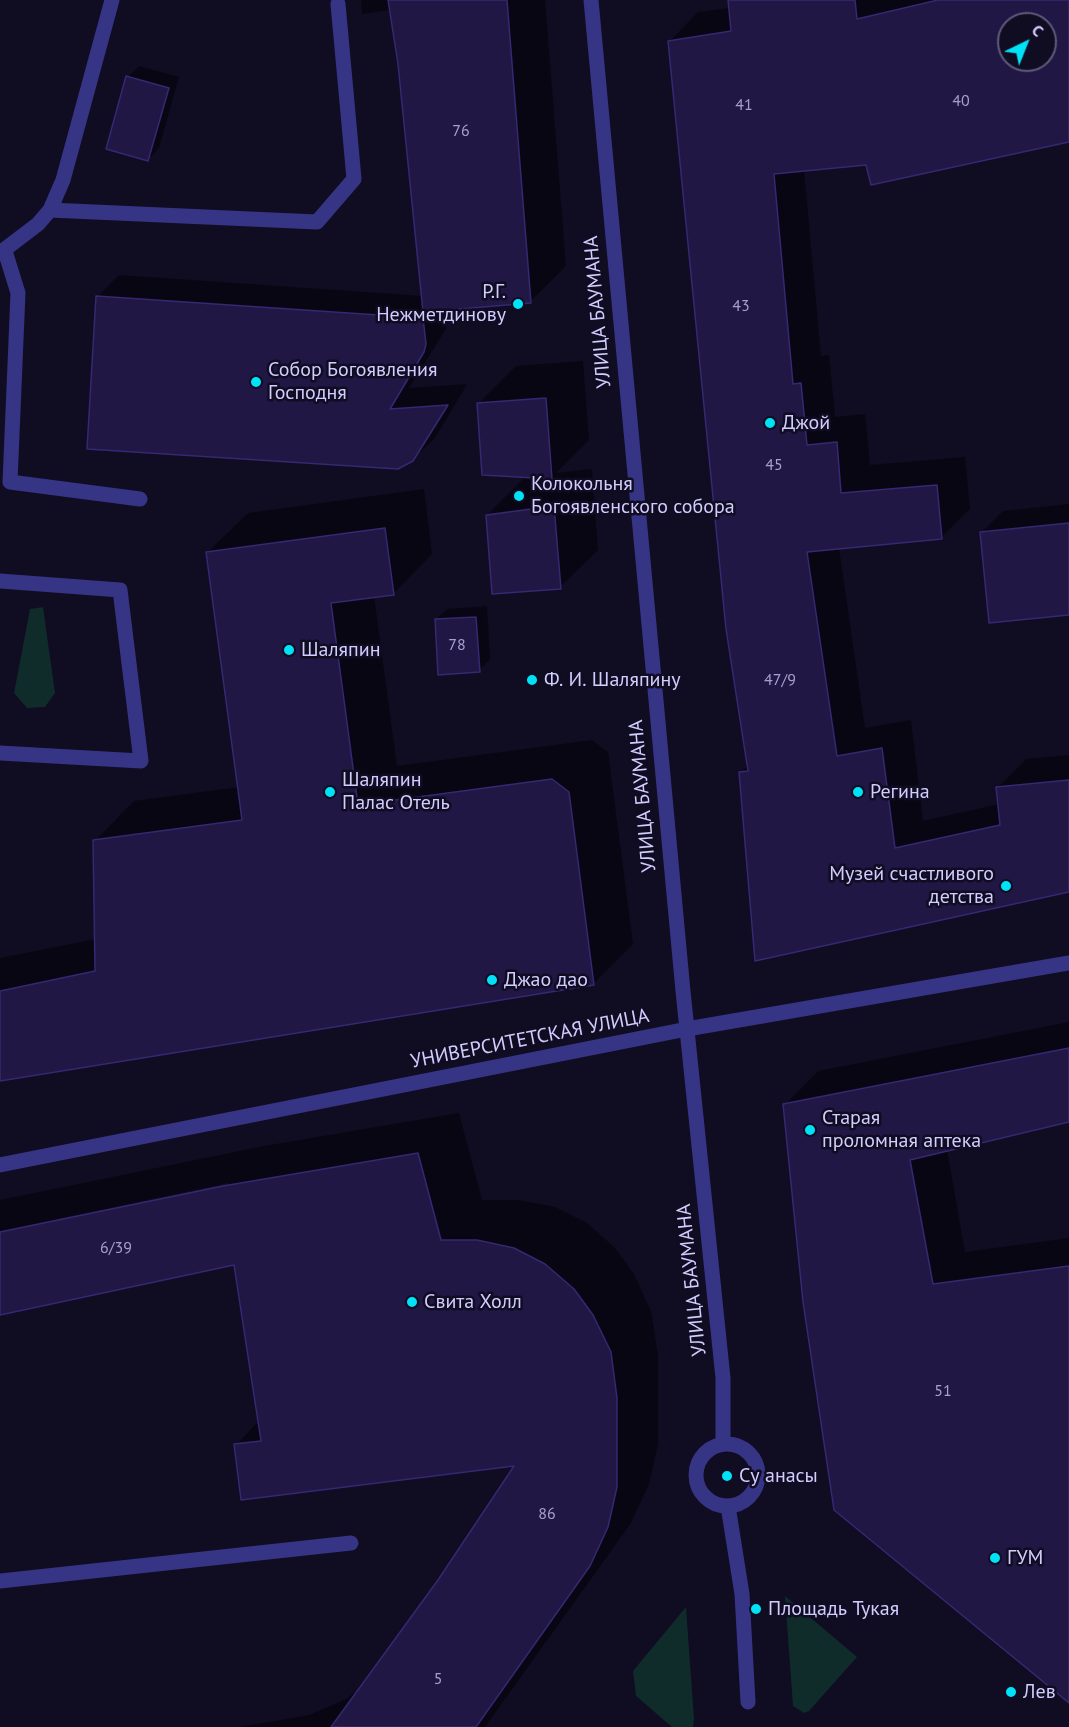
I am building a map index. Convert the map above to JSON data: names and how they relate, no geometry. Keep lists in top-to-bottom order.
{
  "streets": {
    "street": ["УЛИЦА БАУМАНА", "УНИВЕРСИТЕТСКАЯ УЛИЦА"]
  },
  "crossings": [
    ["УЛИЦА БАУМАНА", "УНИВЕРСИТЕТСКАЯ УЛИЦА"]
  ],
  "places": [
    "Р.Г. Нежметдинову",
    "Собор Богоявления Господня",
    "Джой",
    "Колокольня Богоявленского собора",
    "Шаляпин",
    "Ф. И. Шаляпину",
    "Шаляпин Палас Отель",
    "Регина",
    "Музей счастливого детства",
    "Джао дао",
    "Старая проломная аптека",
    "Свита Холл",
    "Су анасы",
    "ГУМ",
    "Площадь Тукая",
    "Лев"
  ],
  "house_numbers": [
    "40",
    "41",
    "76",
    "43",
    "45",
    "78",
    "47/9",
    "6/39",
    "51",
    "86",
    "5"
  ],
  "north": "top right"
}
